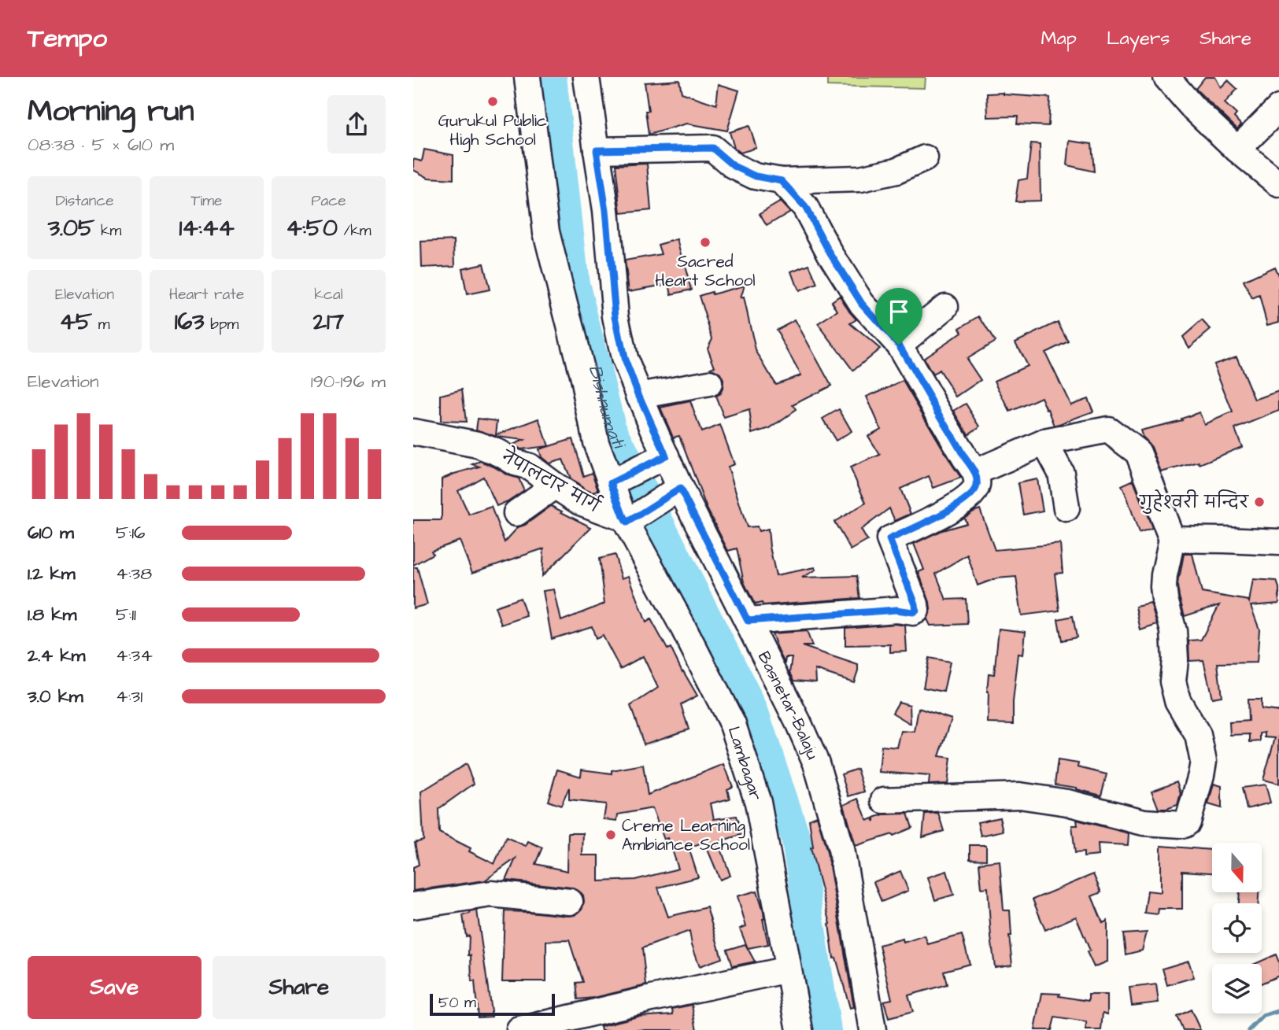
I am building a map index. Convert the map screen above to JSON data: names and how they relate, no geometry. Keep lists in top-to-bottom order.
{
  "streets": {
    "street": ["नेपालटार मार्ग", "Basnetar-Balaju", "Lambagar"]
  },
  "crossings": [
    ["नेपालटार मार्ग", "Lambagar"]
  ],
  "water": ["Bishnumati"],
  "places": [
    "Gurukul Public High School",
    "Sacred Heart School",
    "गुहेश्वरी मन्दिर",
    "Creme Learning Ambiance School"
  ],
  "scale_bar": "50 m",
  "north": "bottom",
  "page": {
    "header": "Tempo",
    "nav": ["Map", "Layers", "Share"],
    "heading": ["Morning run", "08:38 · 5 × 610 m"],
    "stats": [
      ["Distance", "3.05 km"],
      ["Time", "14:44"],
      ["Pace", "4:50 /km"],
      ["Elevation", "45 m"],
      ["Heart rate", "163 bpm"],
      ["kcal", "217"]
    ],
    "chart": ["Elevation", "190–196 m"],
    "list": [
      {
        "name": "610 m",
        "note": "5:16"
      },
      {
        "name": "1.2 km",
        "note": "4:38"
      },
      {
        "name": "1.8 km",
        "note": "5:11"
      },
      {
        "name": "2.4 km",
        "note": "4:34"
      },
      {
        "name": "3.0 km",
        "note": "4:31"
      }
    ],
    "buttons": ["Save", "Share"],
    "scale": "50 m"
  }
}
